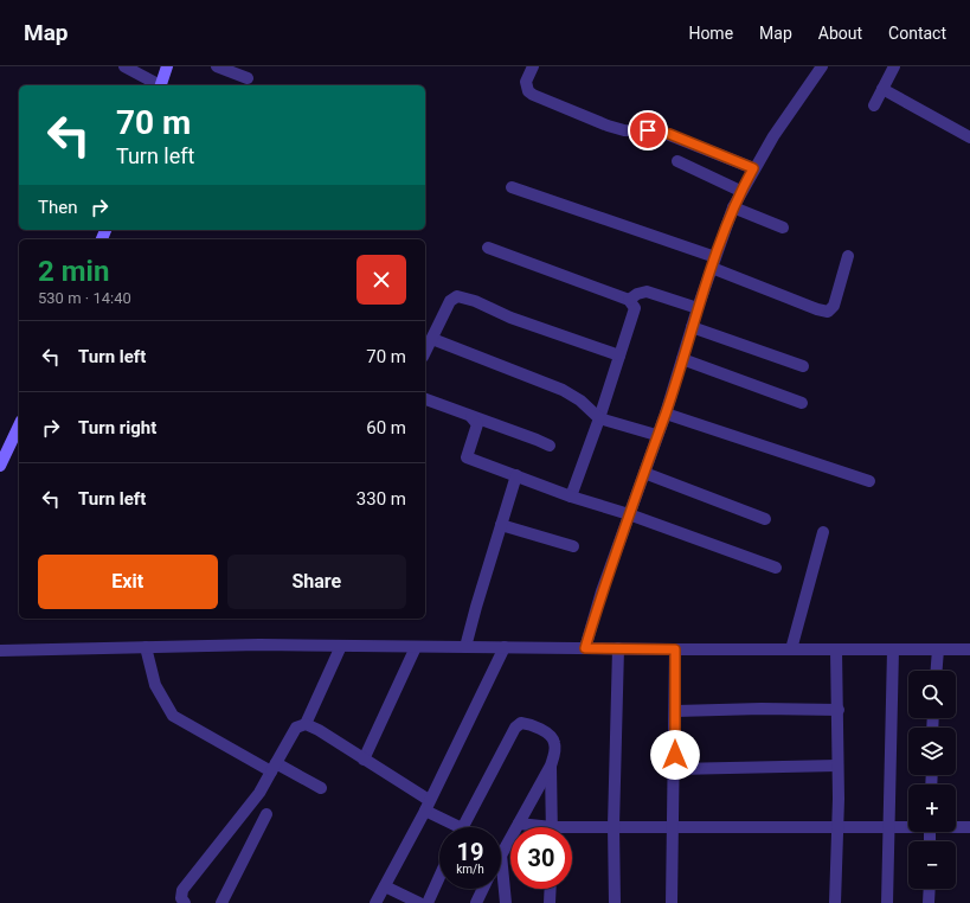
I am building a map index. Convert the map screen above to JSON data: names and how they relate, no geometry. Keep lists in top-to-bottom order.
{
  "page": {
    "header": "Map",
    "nav": [
      "Home",
      "Map",
      "About",
      "Contact"
    ],
    "turn": ["70 m", "Turn left"],
    "then": "Then",
    "heading": ["2 min", "530 m · 14:40"],
    "list": [
      {
        "name": "Turn left",
        "value": "70 m"
      },
      {
        "name": "Turn right",
        "value": "60 m"
      },
      {
        "name": "Turn left",
        "value": "330 m"
      }
    ],
    "buttons": ["Exit", "Share"],
    "map_buttons": ["+", "−"],
    "speed": "19 km/h",
    "limit": "30"
  }
}
